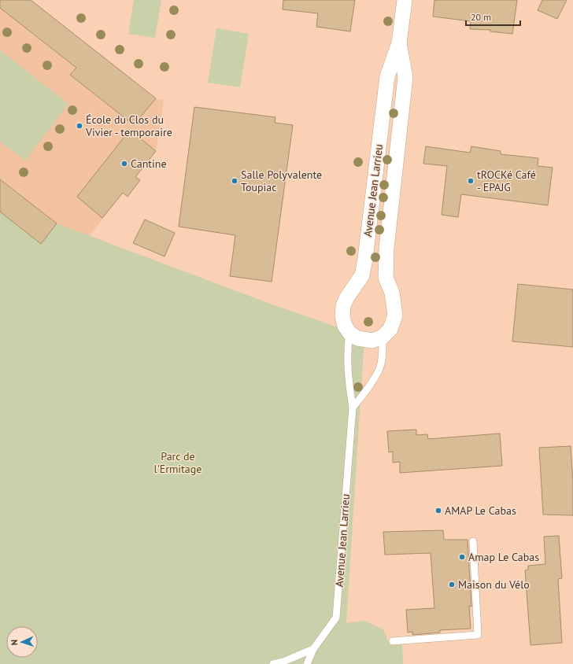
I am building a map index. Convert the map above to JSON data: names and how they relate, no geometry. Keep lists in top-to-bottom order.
{
  "streets": {
    "street": ["Avenue Jean Larrieu"]
  },
  "parks": ["Parc de l'Ermitage"],
  "places": [
    "École du Clos du Vivier - temporaire",
    "Cantine",
    "Salle Polyvalente Toupiac",
    "tROCKé Café - EPAJG",
    "AMAP Le Cabas",
    "Amap Le Cabas",
    "Maison du Vélo"
  ],
  "scale_bar": "20 m",
  "north": "left"
}
